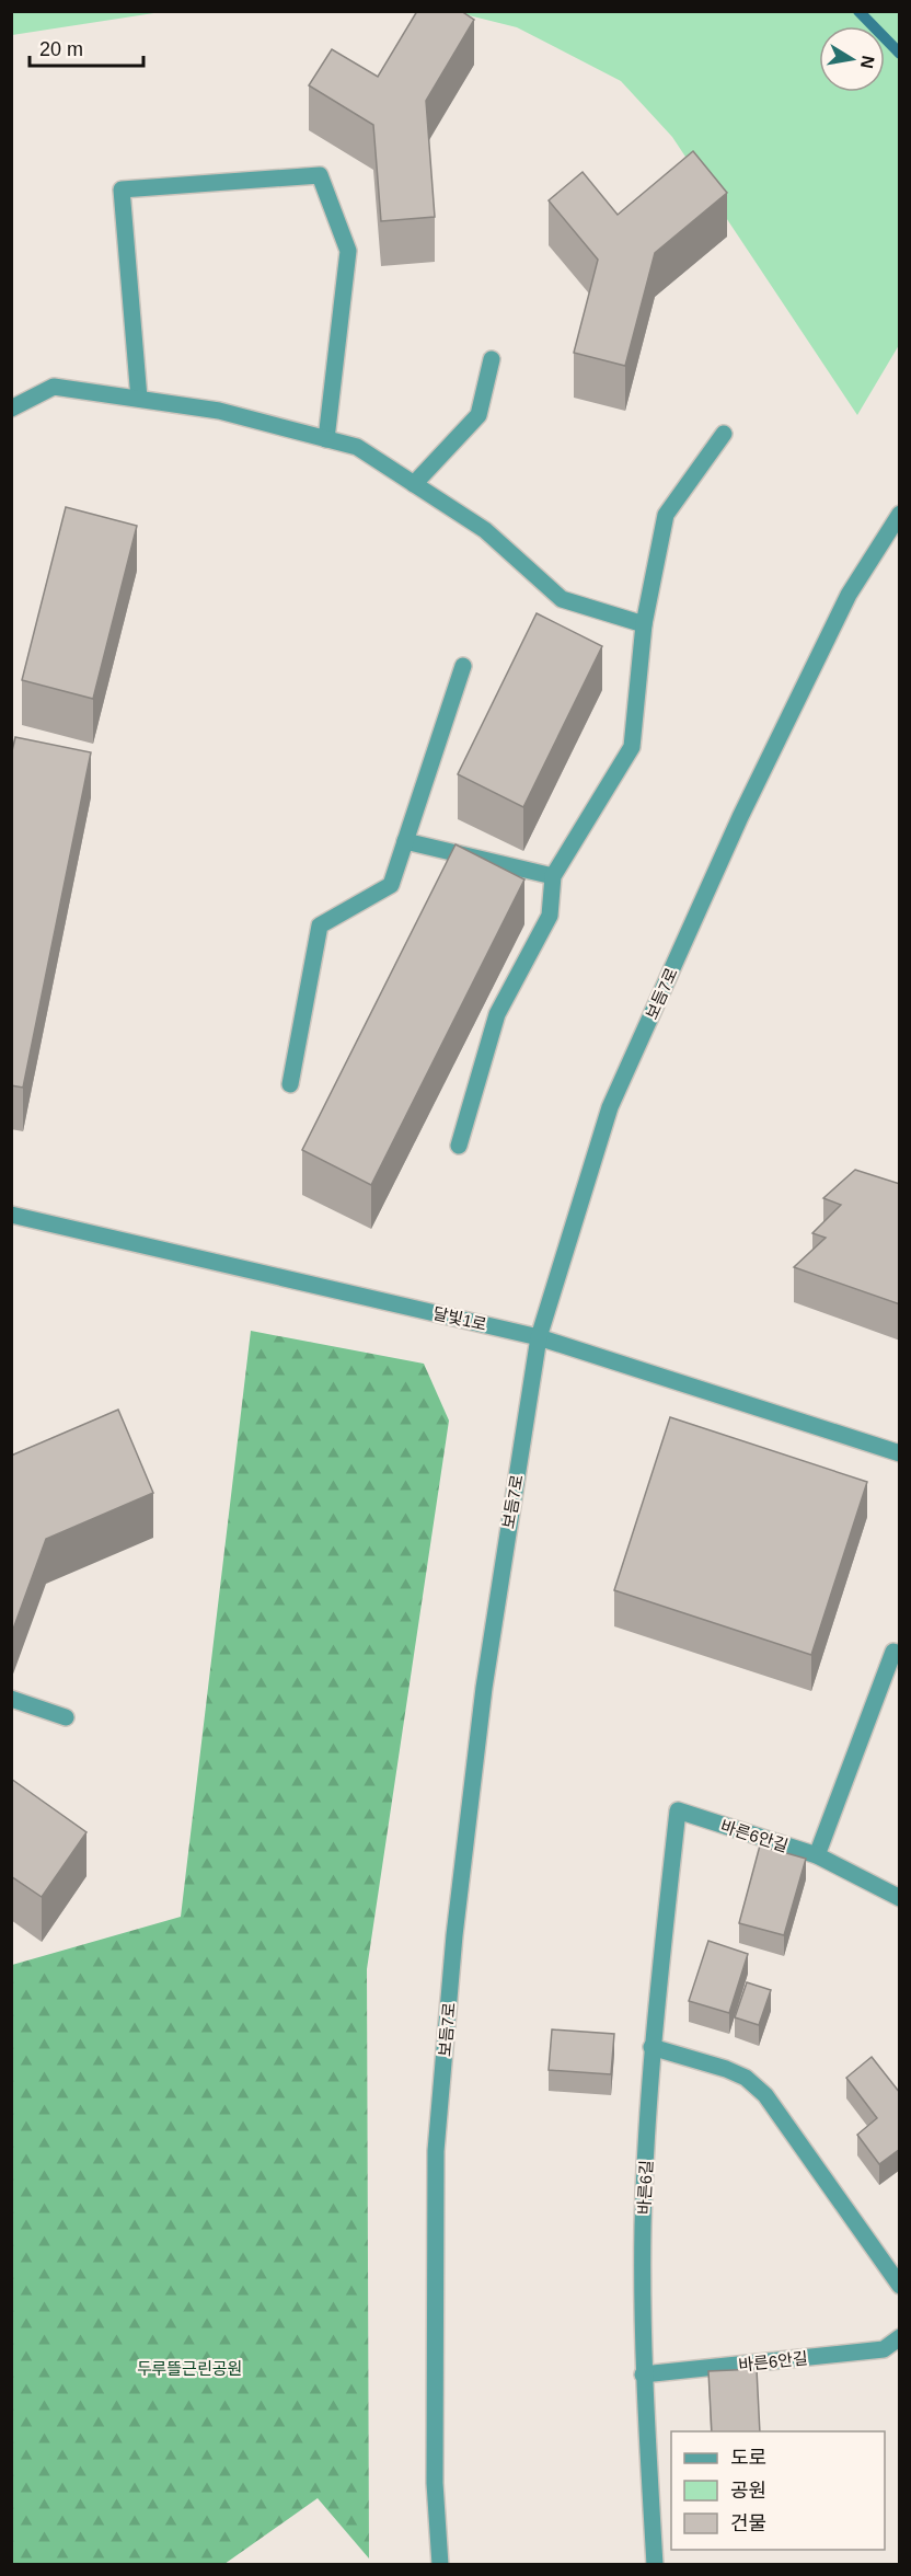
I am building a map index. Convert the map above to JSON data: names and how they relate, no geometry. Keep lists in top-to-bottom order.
{
  "streets": {
    "street": [
      "보듬7로",
      "달빛1로",
      "바른6안길",
      "바른6길"
    ]
  },
  "crossings": [
    ["보듬7로", "달빛1로"],
    ["바른6안길", "바른6길"]
  ],
  "parks": ["두루뜰근린공원"],
  "legend": ["도로", "공원", "건물"],
  "scale_bar": "20 m",
  "north": "right"
}
